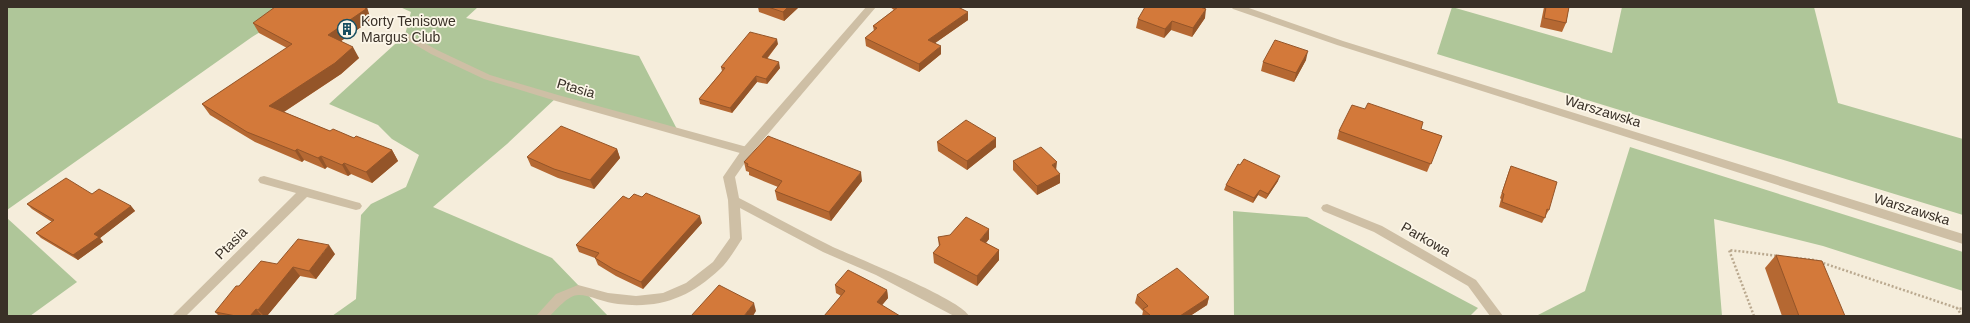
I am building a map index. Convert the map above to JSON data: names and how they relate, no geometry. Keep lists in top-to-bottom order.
{
  "streets": {
    "street": ["Ptasia", "Warszawska", "Parkowa"]
  },
  "places": {
    "building": ["Korty Tenisowe Margus Club"]
  }
}
